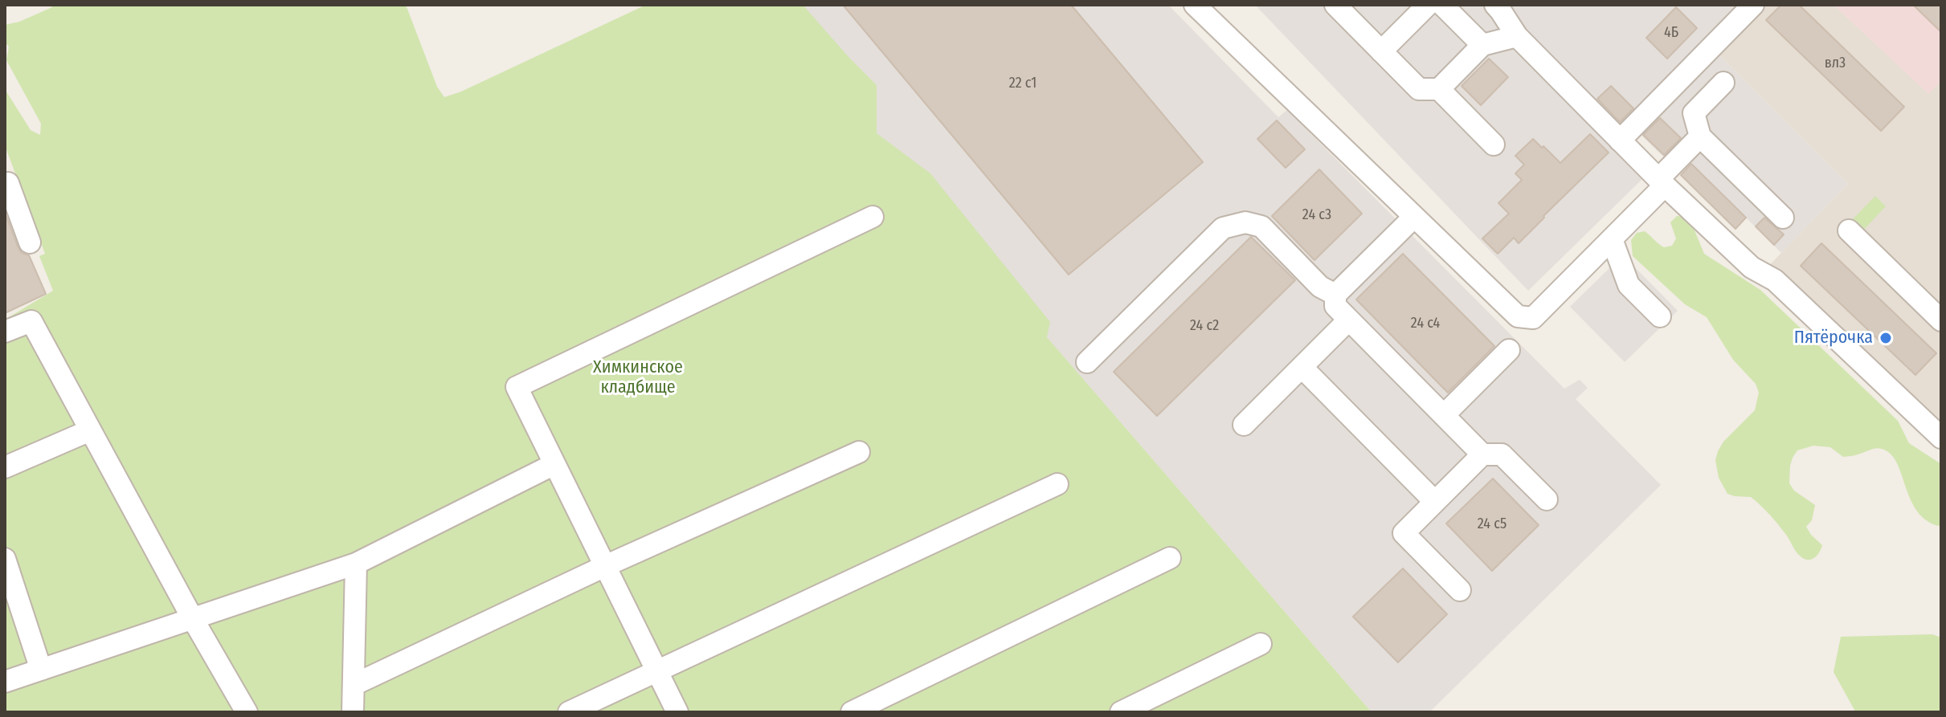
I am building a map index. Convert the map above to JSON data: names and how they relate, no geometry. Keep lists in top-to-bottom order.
{
  "parks": ["Химкинское кладбище"],
  "places": ["Пятёрочка"],
  "house_numbers": [
    "4Б",
    "вл3",
    "22 с1",
    "24 с3",
    "24 с4",
    "24 с2",
    "24 с5"
  ]
}
